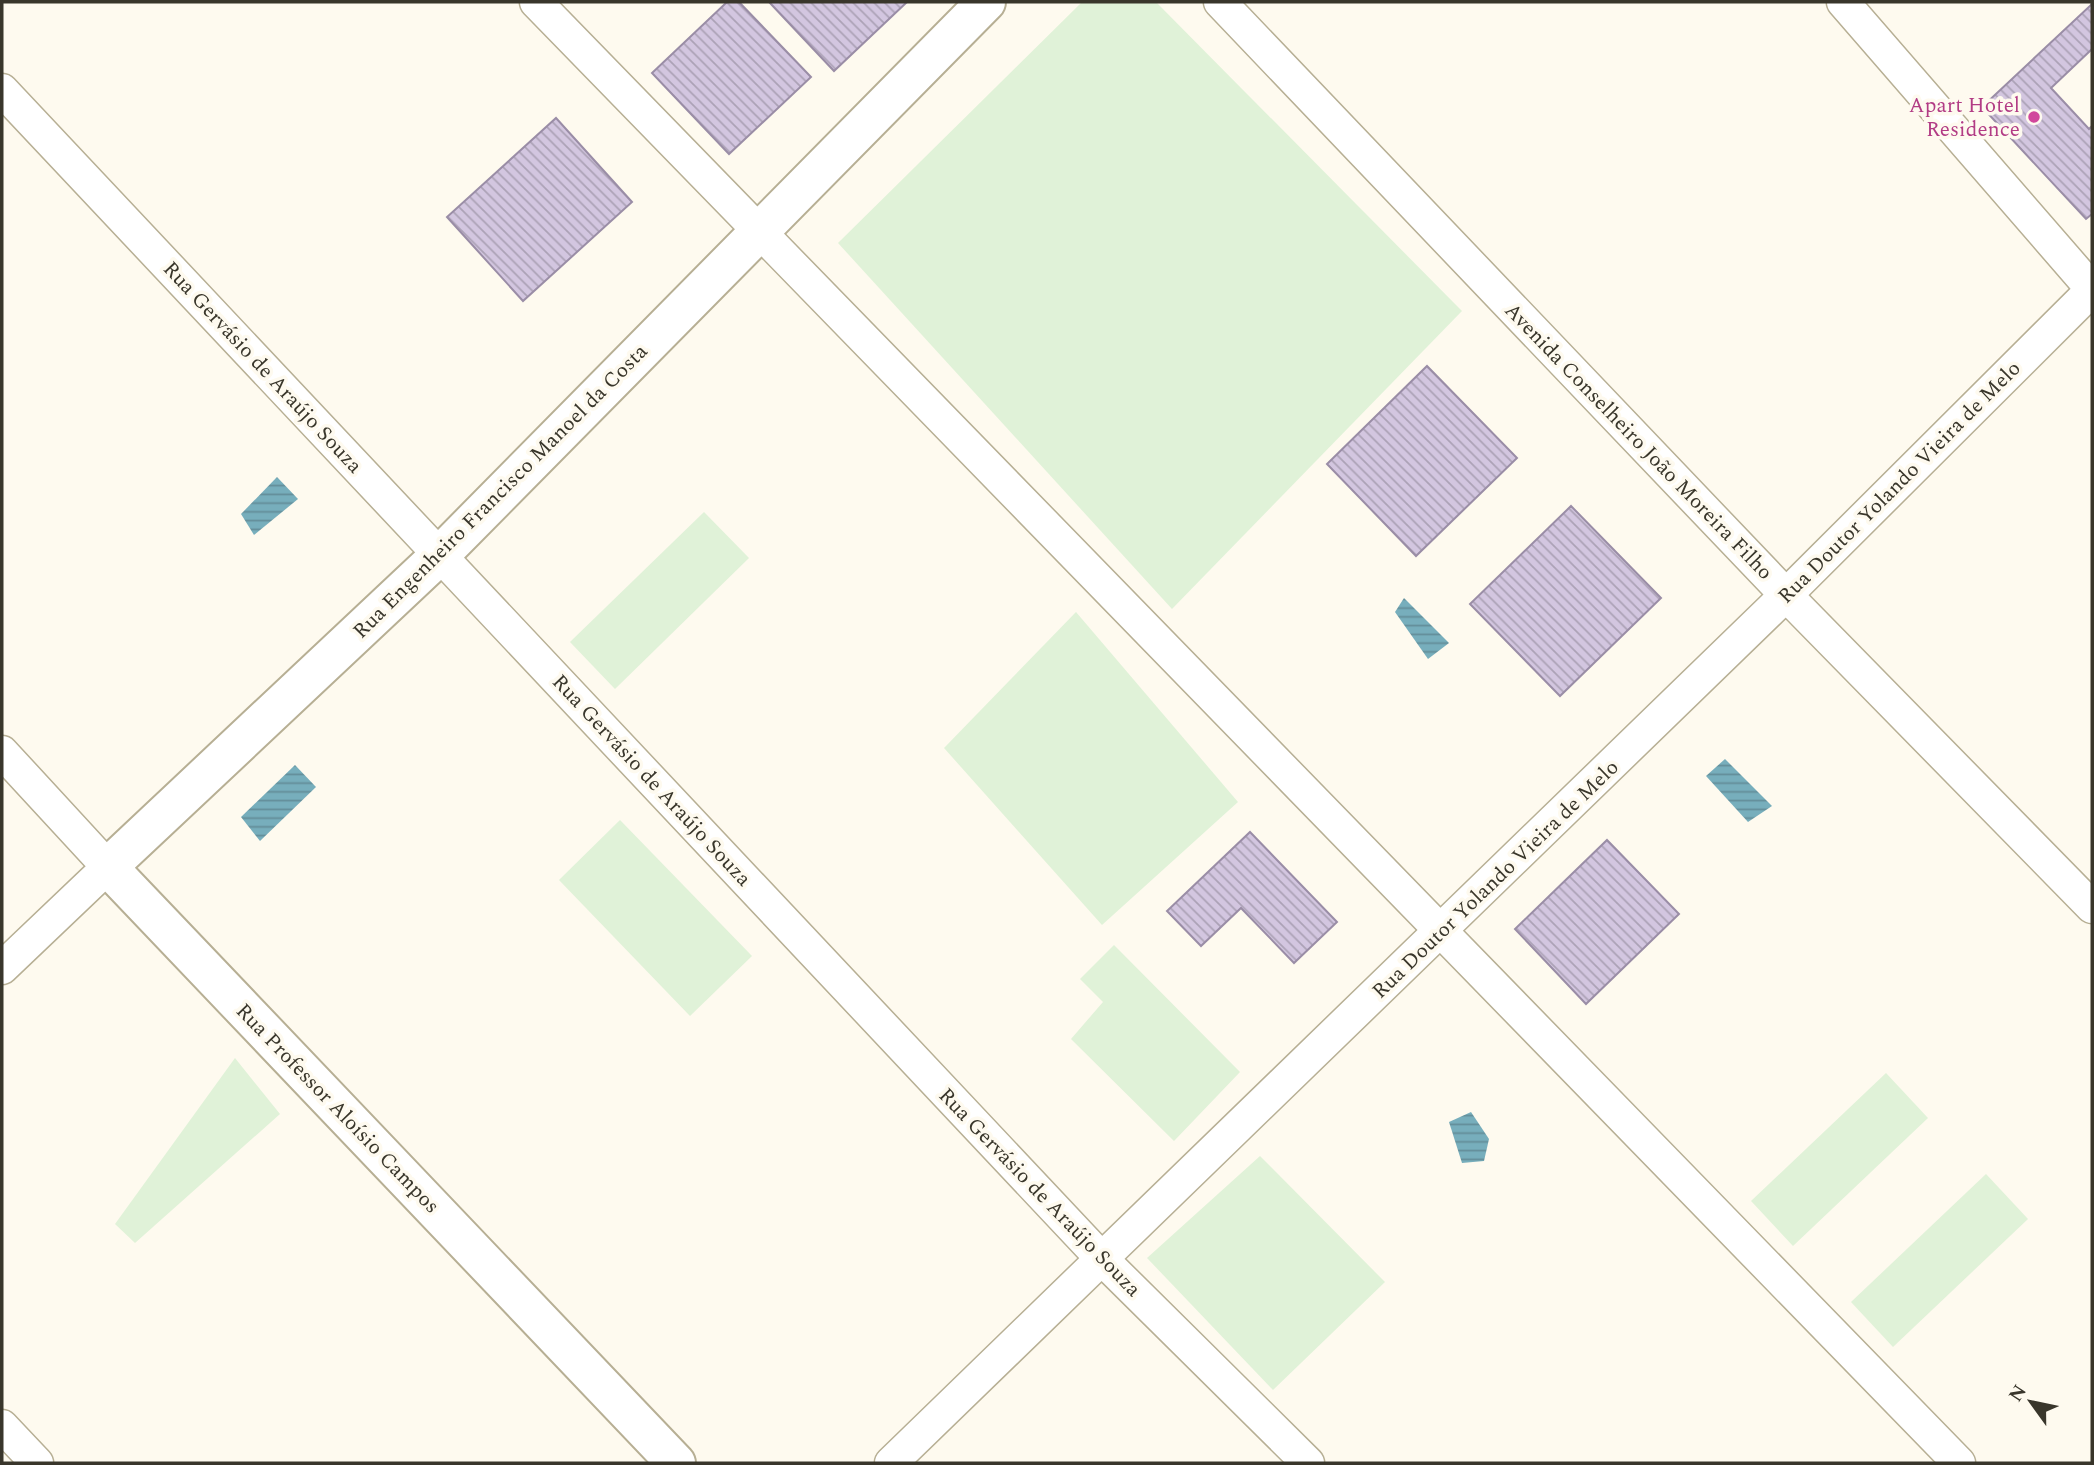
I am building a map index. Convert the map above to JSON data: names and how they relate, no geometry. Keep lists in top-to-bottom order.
{
  "streets": {
    "street": [
      "Rua Gervásio de Araújo Souza",
      "Avenida Conselheiro João Moreira Filho",
      "Rua Doutor Yolando Vieira de Melo",
      "Rua Engenheiro Francisco Manoel da Costa",
      "Rua Professor Aloísio Campos"
    ]
  },
  "crossings": [
    ["Rua Gervásio de Araújo Souza", "Rua Doutor Yolando Vieira de Melo"],
    ["Rua Gervásio de Araújo Souza", "Rua Engenheiro Francisco Manoel da Costa"],
    ["Avenida Conselheiro João Moreira Filho", "Rua Doutor Yolando Vieira de Melo"],
    ["Rua Engenheiro Francisco Manoel da Costa", "Rua Professor Aloísio Campos"]
  ],
  "places": ["Apart Hotel Residence"],
  "north": "top left"
}
